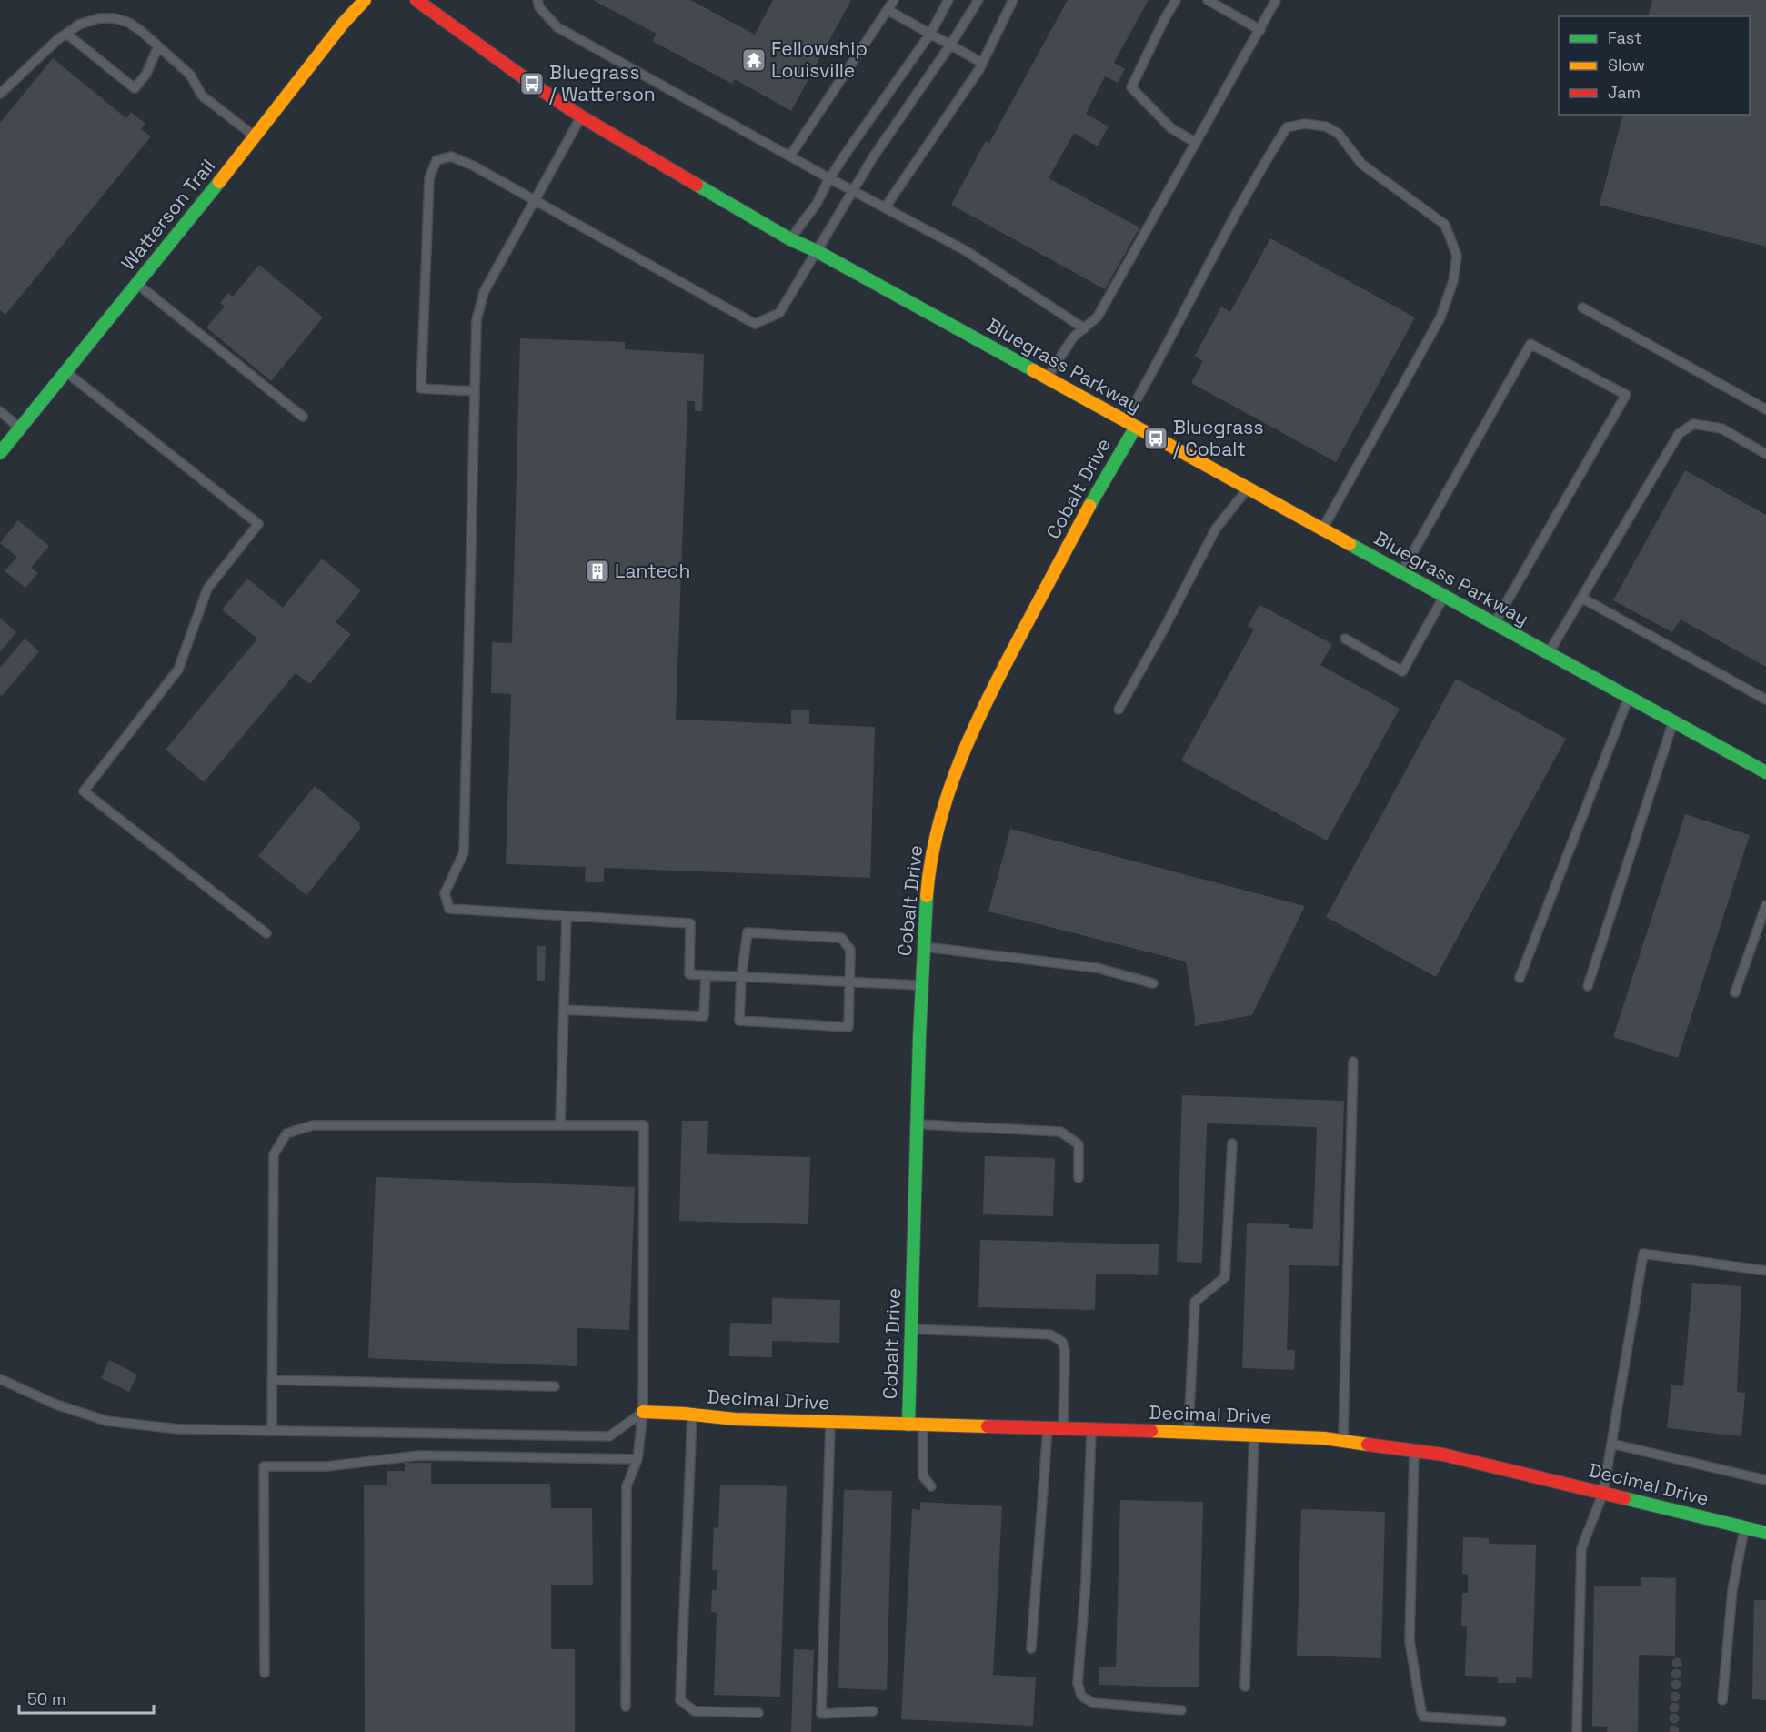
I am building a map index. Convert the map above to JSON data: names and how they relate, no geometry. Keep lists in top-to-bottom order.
{
  "streets": {
    "street": [
      "Watterson Trail",
      "Bluegrass Parkway",
      "Cobalt Drive",
      "Decimal Drive"
    ]
  },
  "crossings": [
    ["Bluegrass Parkway", "Cobalt Drive"],
    ["Cobalt Drive", "Decimal Drive"]
  ],
  "places": {
    "temple": ["Fellowship Louisville"],
    "bus stop": ["Bluegrass / Watterson", "Bluegrass / Cobalt"],
    "building": ["Lantech"]
  },
  "legend": ["Fast", "Slow", "Jam"],
  "scale_bar": "50 m"
}
